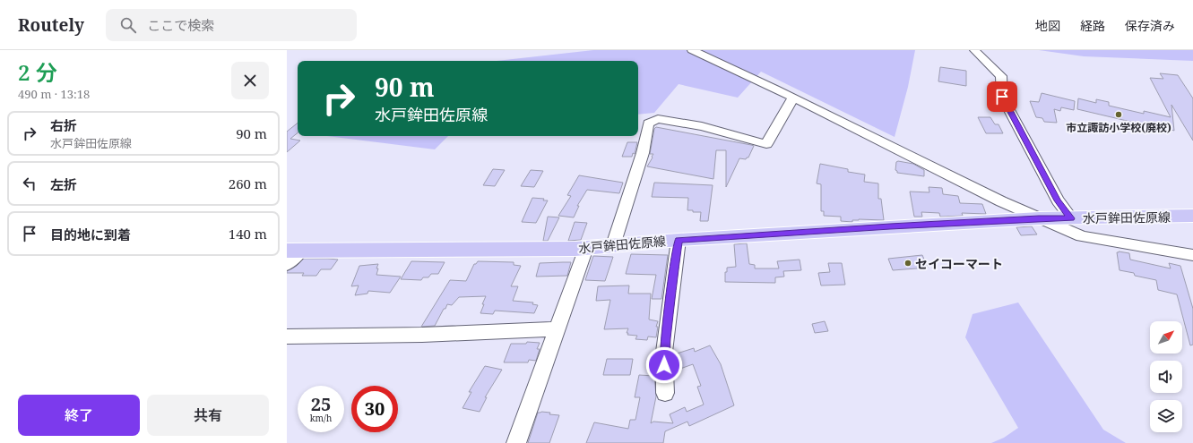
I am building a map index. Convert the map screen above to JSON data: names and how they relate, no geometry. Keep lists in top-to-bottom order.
{
  "streets": {
    "main road": ["水戸鉾田佐原線"]
  },
  "places": ["市立諏訪小学校(廃校)", "セイコーマート"],
  "north": "top right",
  "page": {
    "header": "Routely",
    "search": "ここで検索",
    "nav": ["地図", "経路", "保存済み"],
    "heading": ["2 分", "490 m · 13:18"],
    "turn": ["90 m", "水戸鉾田佐原線"],
    "list": [
      {
        "name": "右折",
        "note": "水戸鉾田佐原線",
        "value": "90 m"
      },
      {
        "name": "左折",
        "value": "260 m"
      },
      {
        "name": "目的地に到着",
        "value": "140 m"
      }
    ],
    "speed": "25 km/h",
    "limit": "30",
    "buttons": ["終了", "共有"]
  }
}
